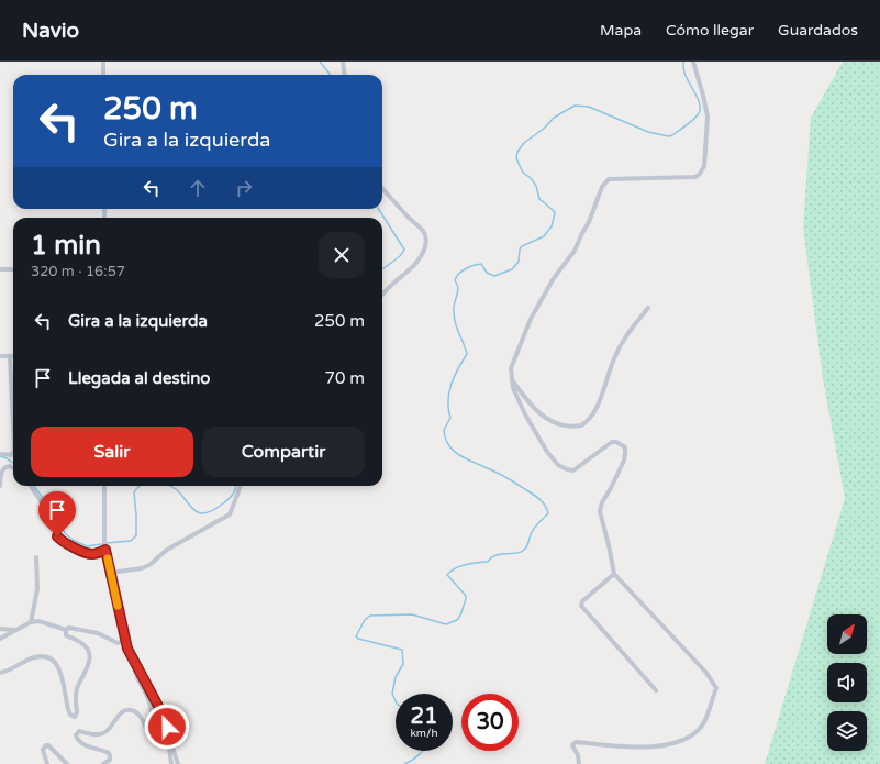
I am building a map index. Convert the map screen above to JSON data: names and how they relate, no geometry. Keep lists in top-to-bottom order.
{
  "north": "top right",
  "page": {
    "header": "Navio",
    "nav": ["Mapa", "Cómo llegar", "Guardados"],
    "turn": ["250 m", "Gira a la izquierda"],
    "heading": ["1 min", "320 m · 16:57"],
    "list": [
      {
        "name": "Gira a la izquierda",
        "value": "250 m"
      },
      {
        "name": "Llegada al destino",
        "value": "70 m"
      }
    ],
    "buttons": ["Salir", "Compartir"],
    "speed": "21 km/h",
    "limit": "30"
  }
}
